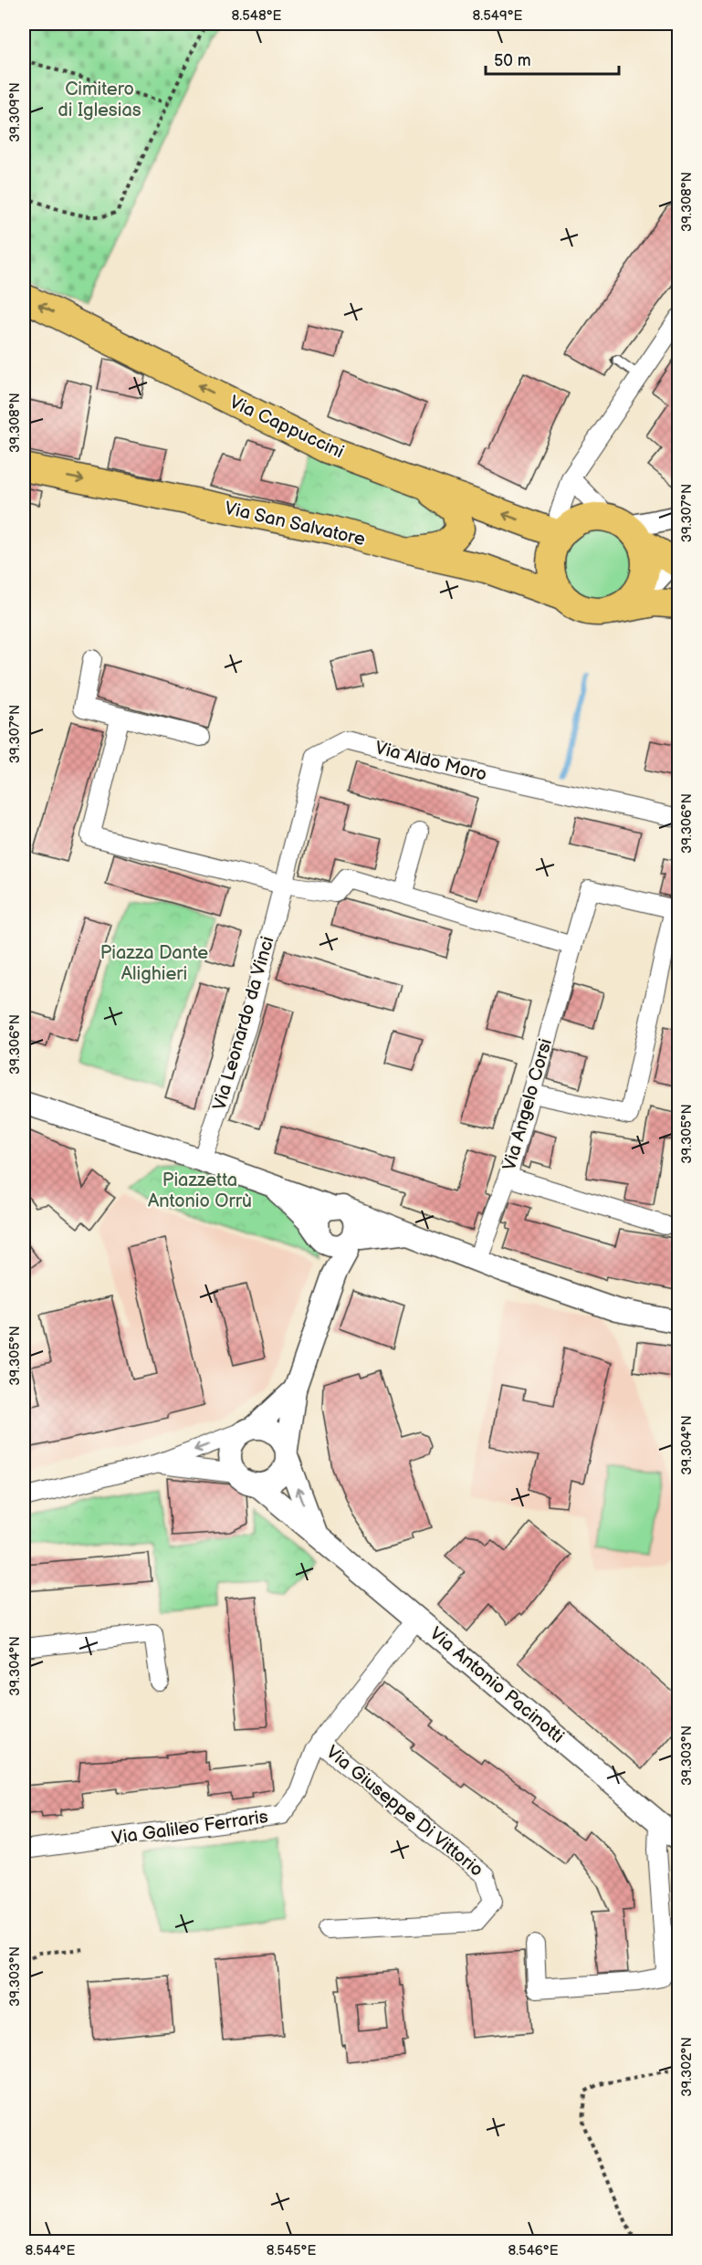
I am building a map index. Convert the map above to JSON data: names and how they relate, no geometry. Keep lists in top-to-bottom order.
{
  "streets": {
    "main road": ["Via Cappuccini", "Via San Salvatore"],
    "street": [
      "Via Aldo Moro",
      "Via Leonardo da Vinci",
      "Via Angelo Corsi",
      "Via Antonio Pacinotti",
      "Via Giuseppe Di Vittorio",
      "Via Galileo Ferraris"
    ]
  },
  "crossings": [
    ["Via Cappuccini", "Via San Salvatore"],
    ["Via Aldo Moro", "Via Leonardo da Vinci"],
    ["Via Antonio Pacinotti", "Via Galileo Ferraris"],
    ["Via Giuseppe Di Vittorio", "Via Galileo Ferraris"]
  ],
  "one_way": ["Via Cappuccini", "Via San Salvatore"],
  "parks": ["Cimitero di Iglesias", "Piazza Dante Alighieri", "Piazzetta Antonio Orrù"],
  "scale_bar": "50 m",
  "coordinates": [
    "8.548°E",
    "8.549°E",
    "39.309°N",
    "39.308°N",
    "39.307°N",
    "39.306°N",
    "39.305°N",
    "39.304°N",
    "39.303°N",
    "39.302°N",
    "8.544°E",
    "8.545°E",
    "8.546°E"
  ]
}
